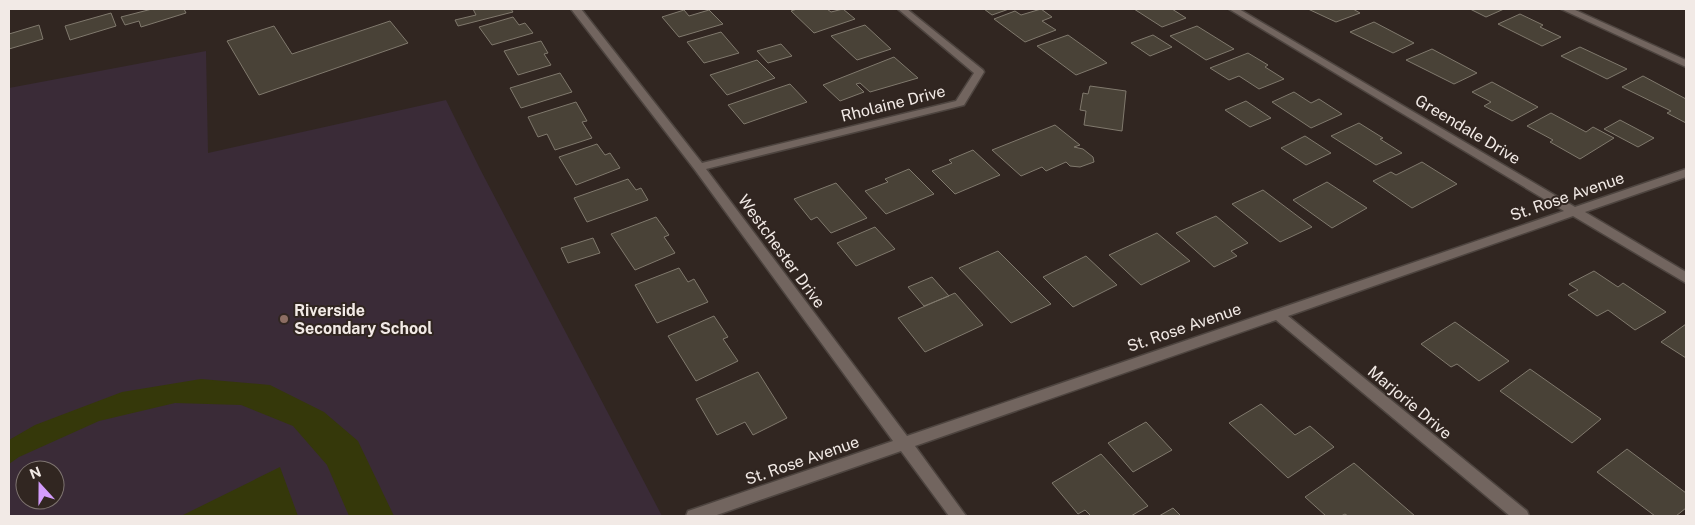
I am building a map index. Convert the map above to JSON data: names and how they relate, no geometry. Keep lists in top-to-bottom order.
{
  "streets": {
    "street": [
      "Rholaine Drive",
      "Greendale Drive",
      "St. Rose Avenue",
      "Westchester Drive",
      "Marjorie Drive"
    ]
  },
  "crossings": [
    ["Rholaine Drive", "Westchester Drive"],
    ["Greendale Drive", "St. Rose Avenue"],
    ["St. Rose Avenue", "Westchester Drive"],
    ["St. Rose Avenue", "Marjorie Drive"]
  ],
  "places": ["Riverside Secondary School"],
  "north": "top"
}
